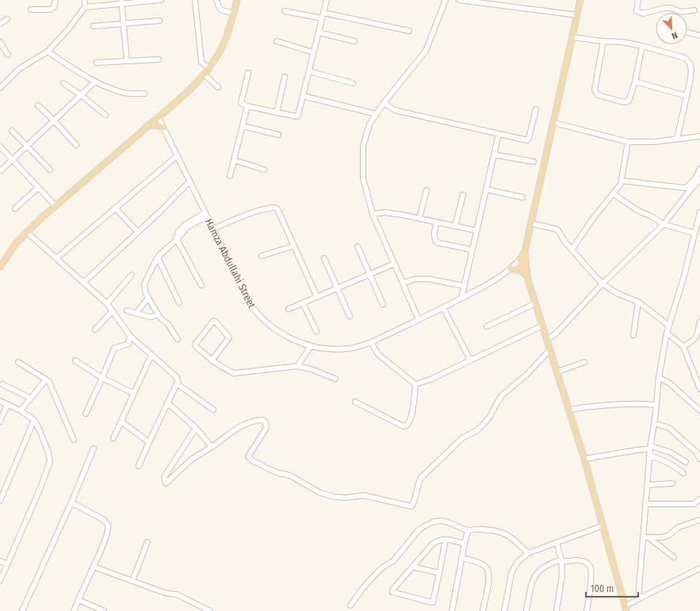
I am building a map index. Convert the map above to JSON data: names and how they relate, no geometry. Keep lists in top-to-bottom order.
{
  "streets": {
    "street": ["Hamza Abdullahi Street"]
  },
  "scale_bar": "100 m",
  "north": "bottom right"
}
